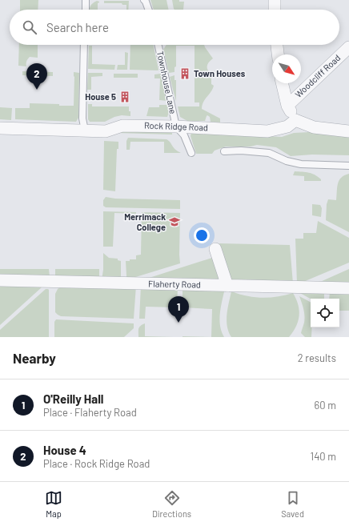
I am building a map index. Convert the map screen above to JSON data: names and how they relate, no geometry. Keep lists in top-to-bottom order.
{
  "streets": {
    "street": ["Woodcliff Road", "Rock Ridge Road", "Flaherty Road"],
    "lane": ["Townhouse Lane"]
  },
  "crossings": [
    ["Townhouse Lane", "Rock Ridge Road"]
  ],
  "places": {
    "building": ["Town Houses", "House 5"],
    "school or university": ["Merrimack College"]
  },
  "north": "bottom right",
  "page": {
    "search": "Search here",
    "pins": ["2", "1"],
    "heading": ["Nearby", "2 results"],
    "list": [
      {
        "mark": "1",
        "name": "O'Reilly Hall",
        "note": "Place · Flaherty Road",
        "value": "60 m"
      },
      {
        "mark": "2",
        "name": "House 4",
        "note": "Place · Rock Ridge Road",
        "value": "140 m"
      }
    ],
    "nav": ["Map", "Directions", "Saved"]
  }
}
